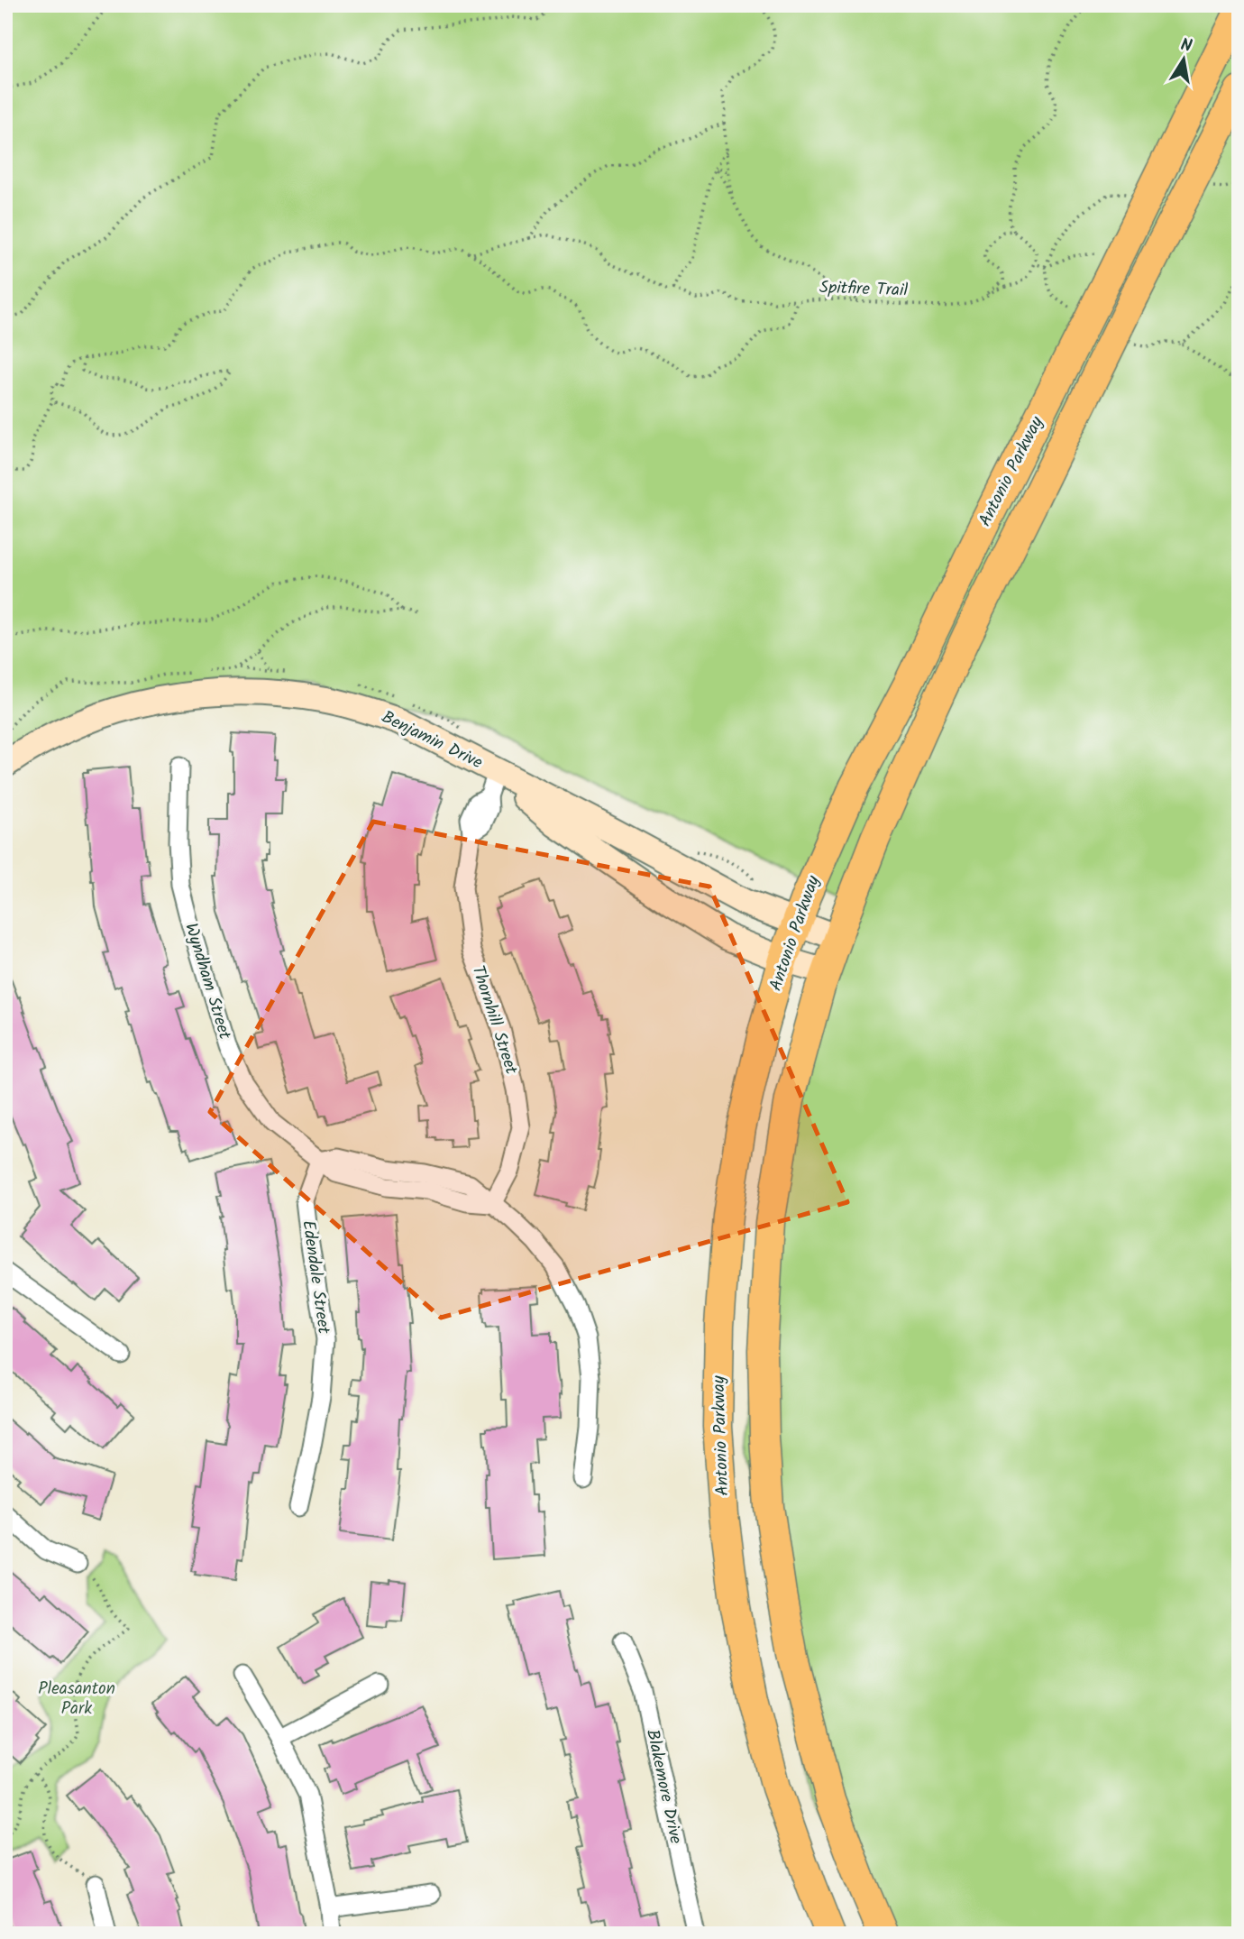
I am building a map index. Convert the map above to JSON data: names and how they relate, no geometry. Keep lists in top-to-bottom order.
{
  "streets": {
    "main road": ["Antonio Parkway", "Benjamin Drive"],
    "street": [
      "Wyndham Street",
      "Thornhill Street",
      "Edendale Street",
      "Blakemore Drive"
    ],
    "path": ["Spitfire Trail"]
  },
  "crossings": [
    ["Antonio Parkway", "Benjamin Drive"],
    ["Benjamin Drive", "Thornhill Street"],
    ["Wyndham Street", "Edendale Street"]
  ],
  "parks": ["Pleasanton Park"],
  "north": "top"
}
